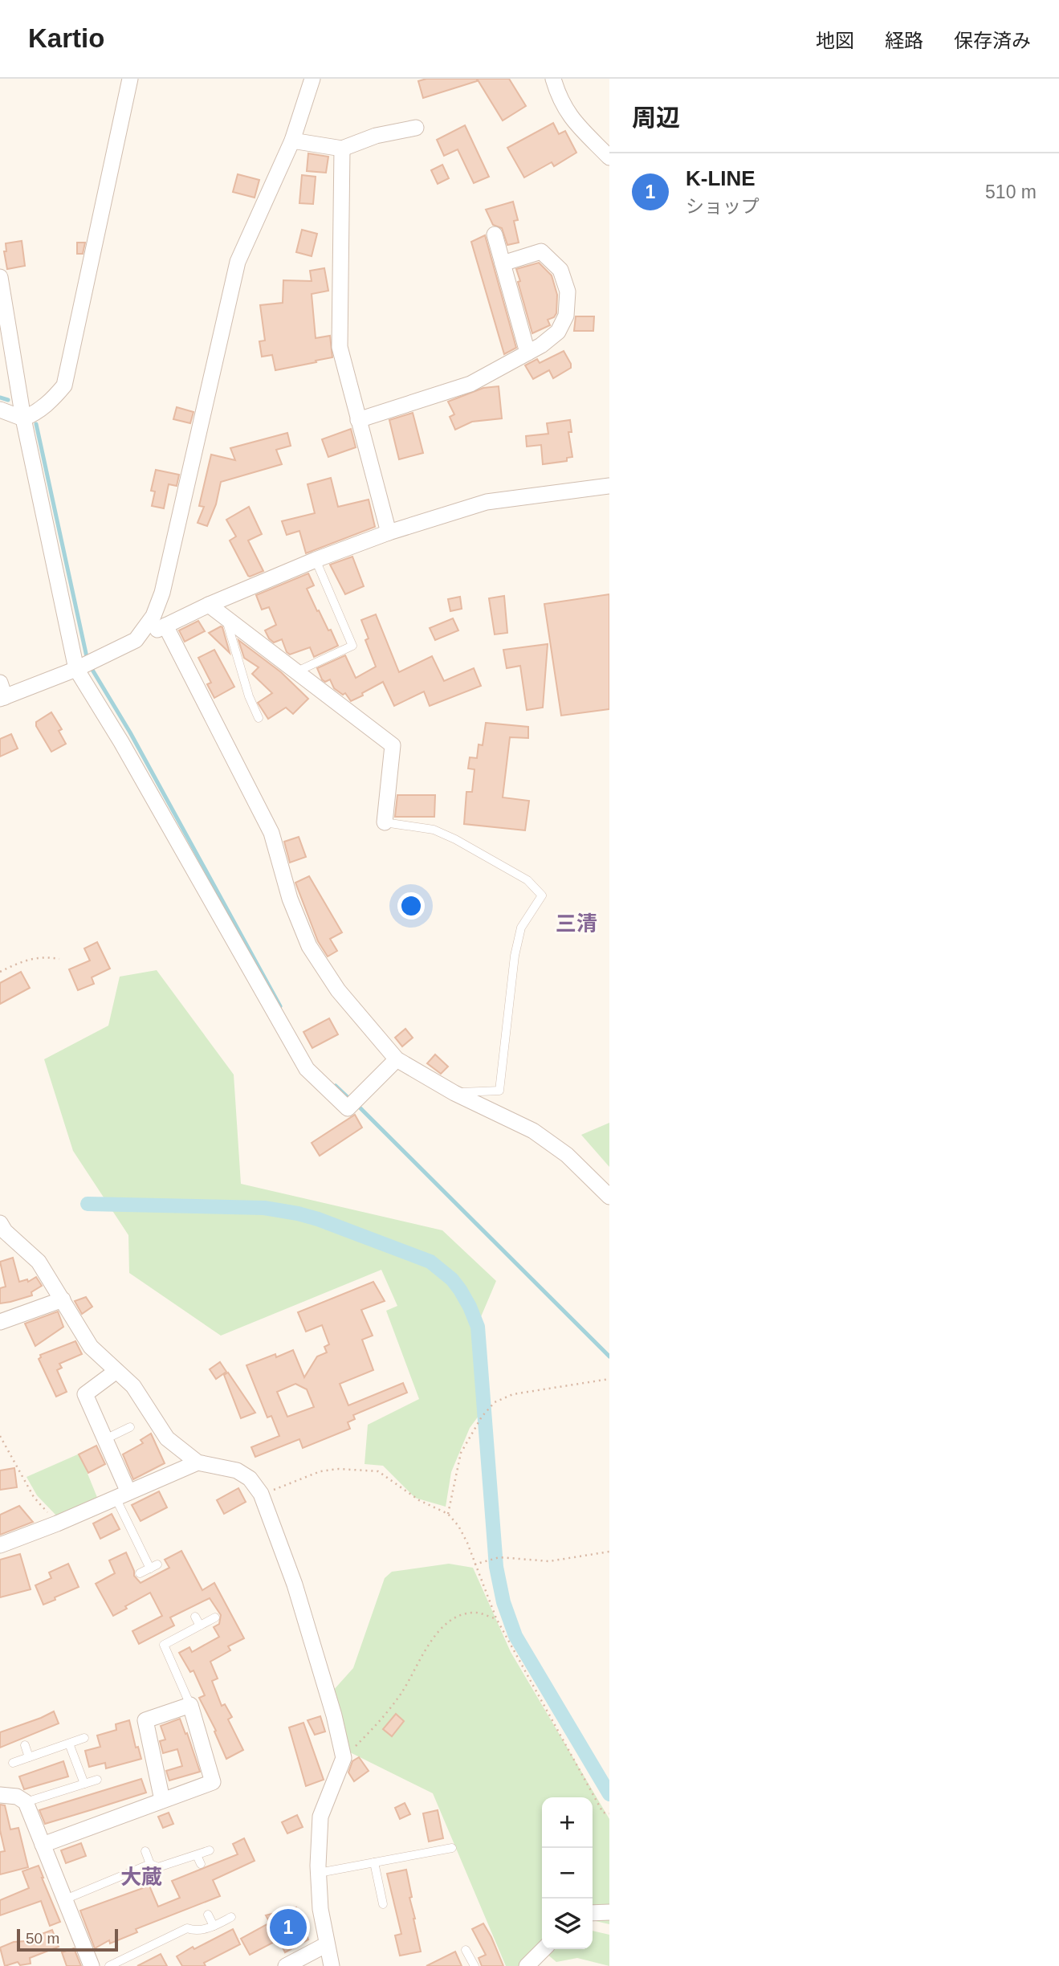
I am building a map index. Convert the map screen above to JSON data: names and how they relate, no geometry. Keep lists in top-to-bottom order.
{
  "districts": ["三清", "大蔵"],
  "scale_bar": "50 m",
  "page": {
    "header": "Kartio",
    "nav": ["地図", "経路", "保存済み"],
    "heading": "周辺",
    "list": [
      {
        "mark": "1",
        "name": "K-LINE",
        "note": "ショップ",
        "value": "510 m"
      }
    ],
    "map_buttons": ["+", "−"],
    "pins": "1",
    "scale": "50 m"
  }
}
